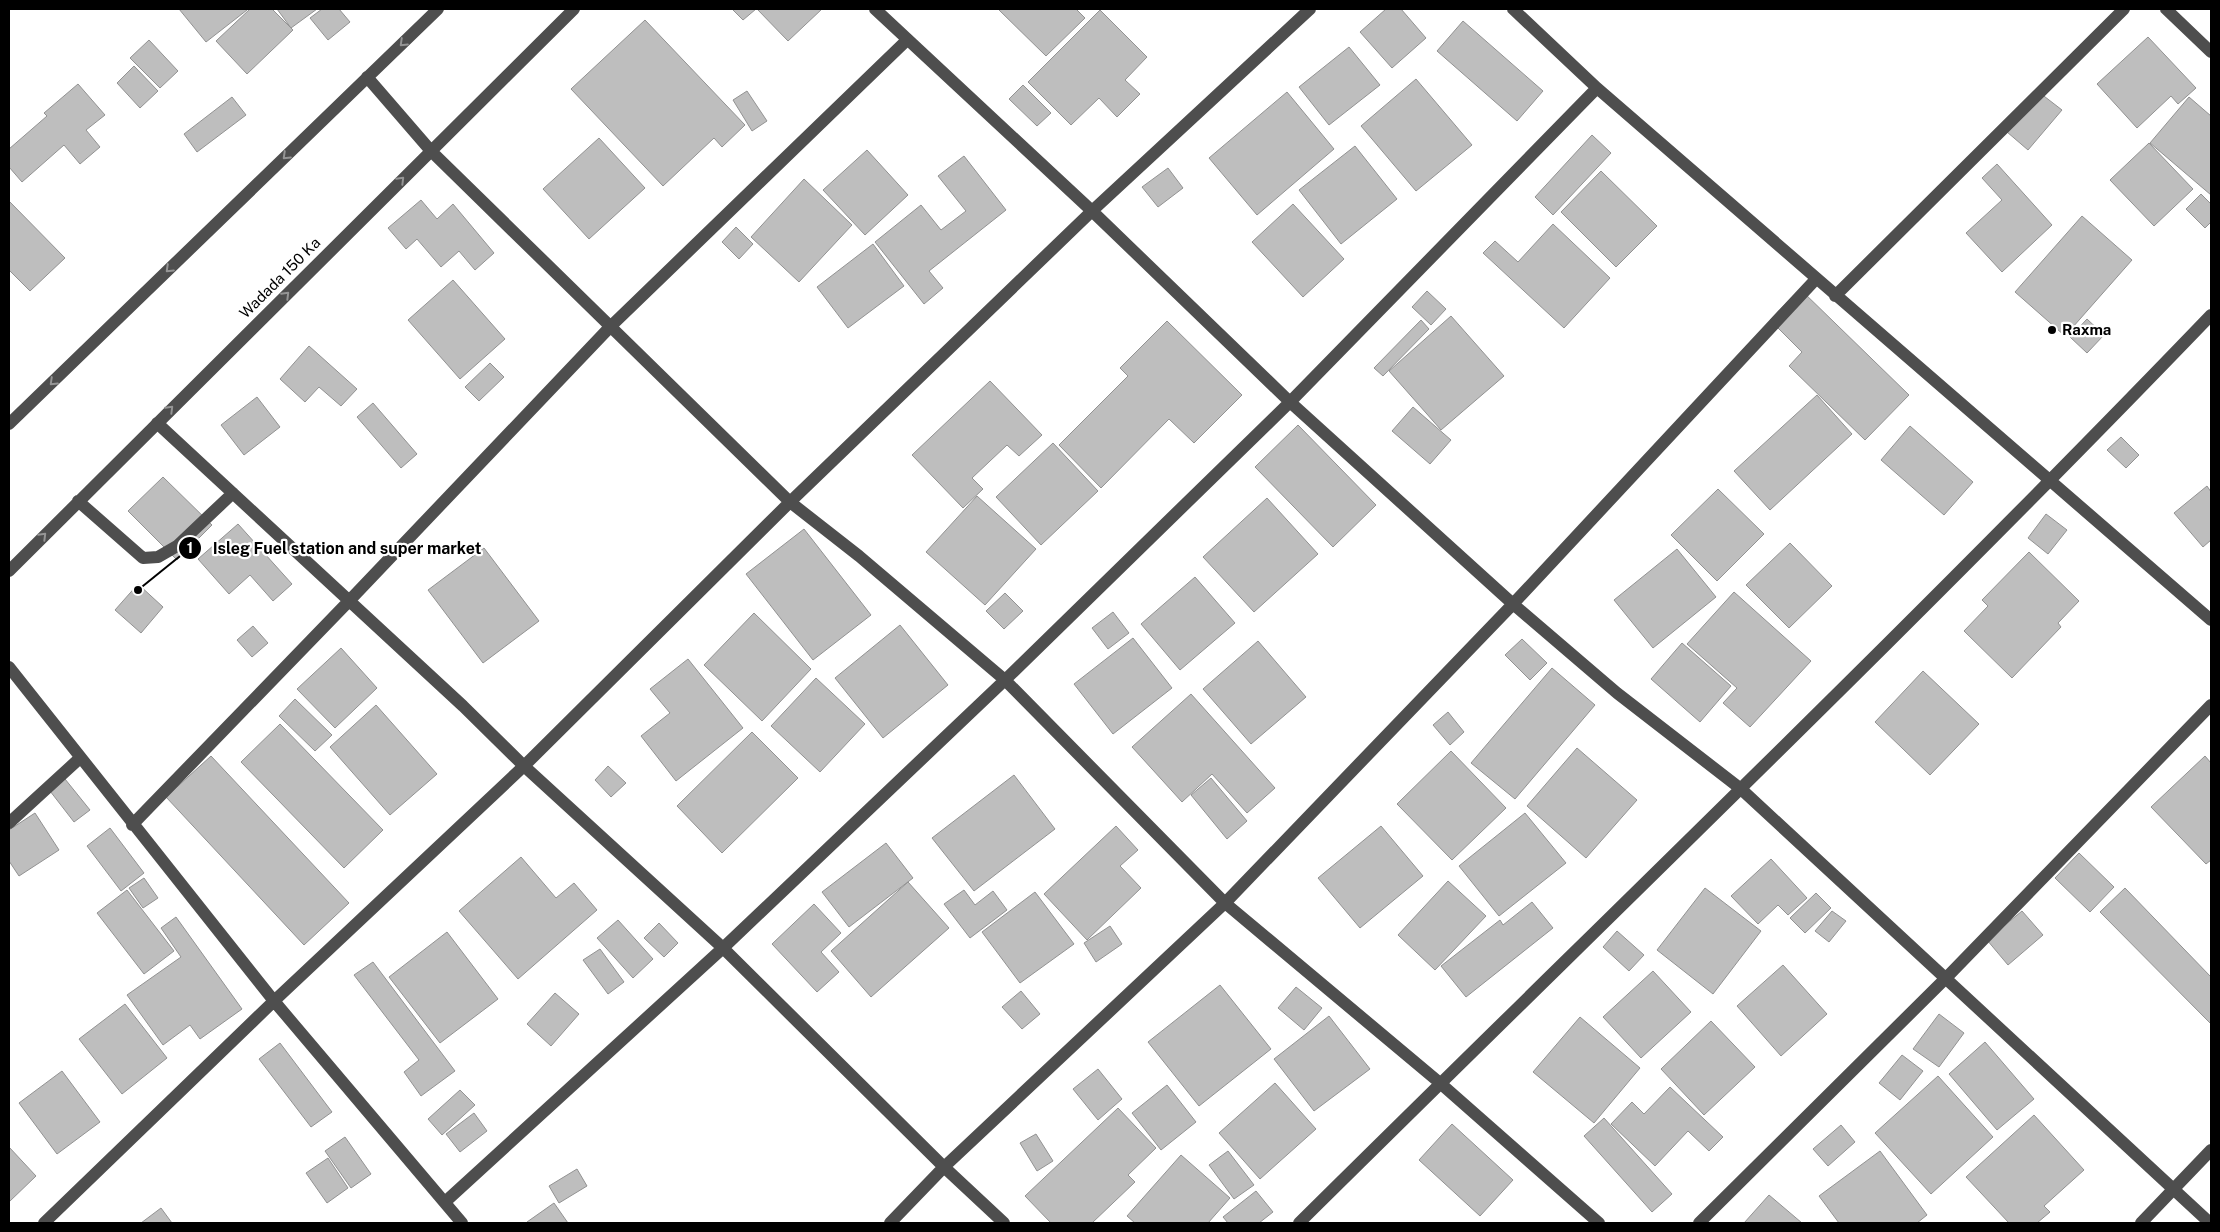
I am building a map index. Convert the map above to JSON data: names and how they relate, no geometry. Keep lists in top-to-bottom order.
{
  "streets": {
    "street": ["Wadada 150 Ka"]
  },
  "places": ["Raxma", "Isleg Fuel station and super market"]
}
